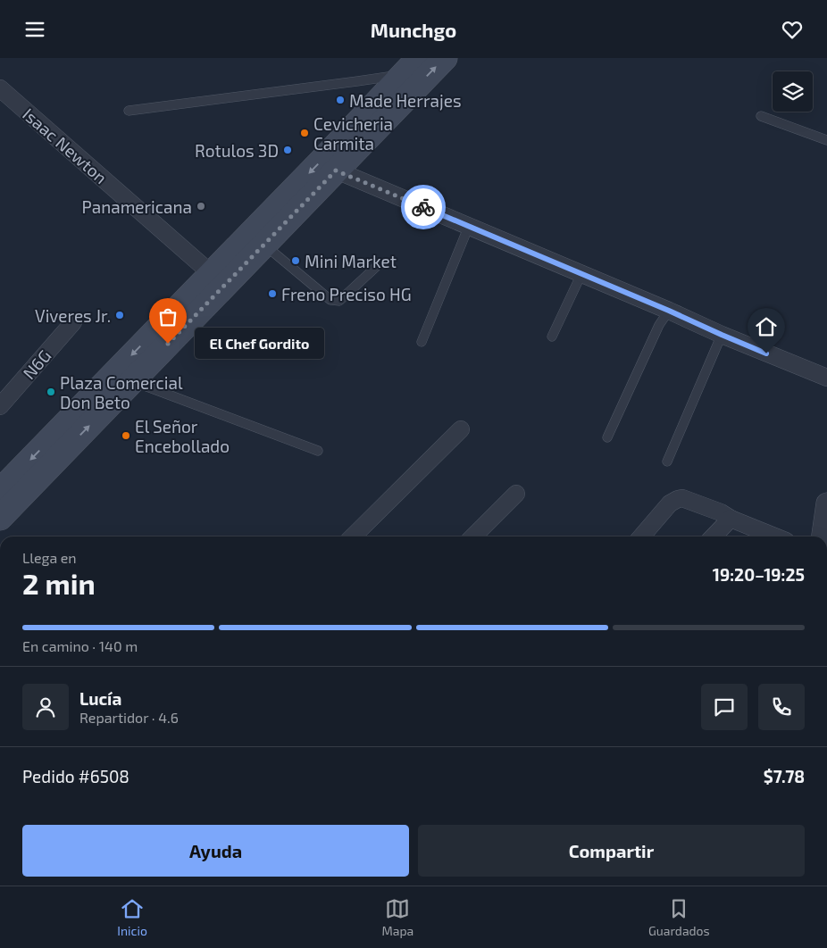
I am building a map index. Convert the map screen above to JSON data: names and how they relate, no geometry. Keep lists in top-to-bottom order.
{
  "streets": {
    "street": ["Isaac Newton", "N6G"]
  },
  "places": [
    "Made Herrajes",
    "Cevicheria Carmita",
    "Rotulos 3D",
    "Panamericana",
    "Mini Market",
    "Freno Preciso HG",
    "Viveres Jr.",
    "El Chef Gordito",
    "Plaza Comercial Don Beto",
    "El Señor Encebollado"
  ],
  "page": {
    "header": "Munchgo",
    "bubble": "El Chef Gordito",
    "heading": ["2 min", "Llega en", "19:20–19:25"],
    "panel": [
      "Lucía",
      "Repartidor · 4.6",
      "Pedido #6508",
      "$7.78"
    ],
    "bar": "En camino · 140 m",
    "buttons": ["Ayuda", "Compartir"],
    "tabs": ["Inicio", "Mapa", "Guardados"]
  }
}
